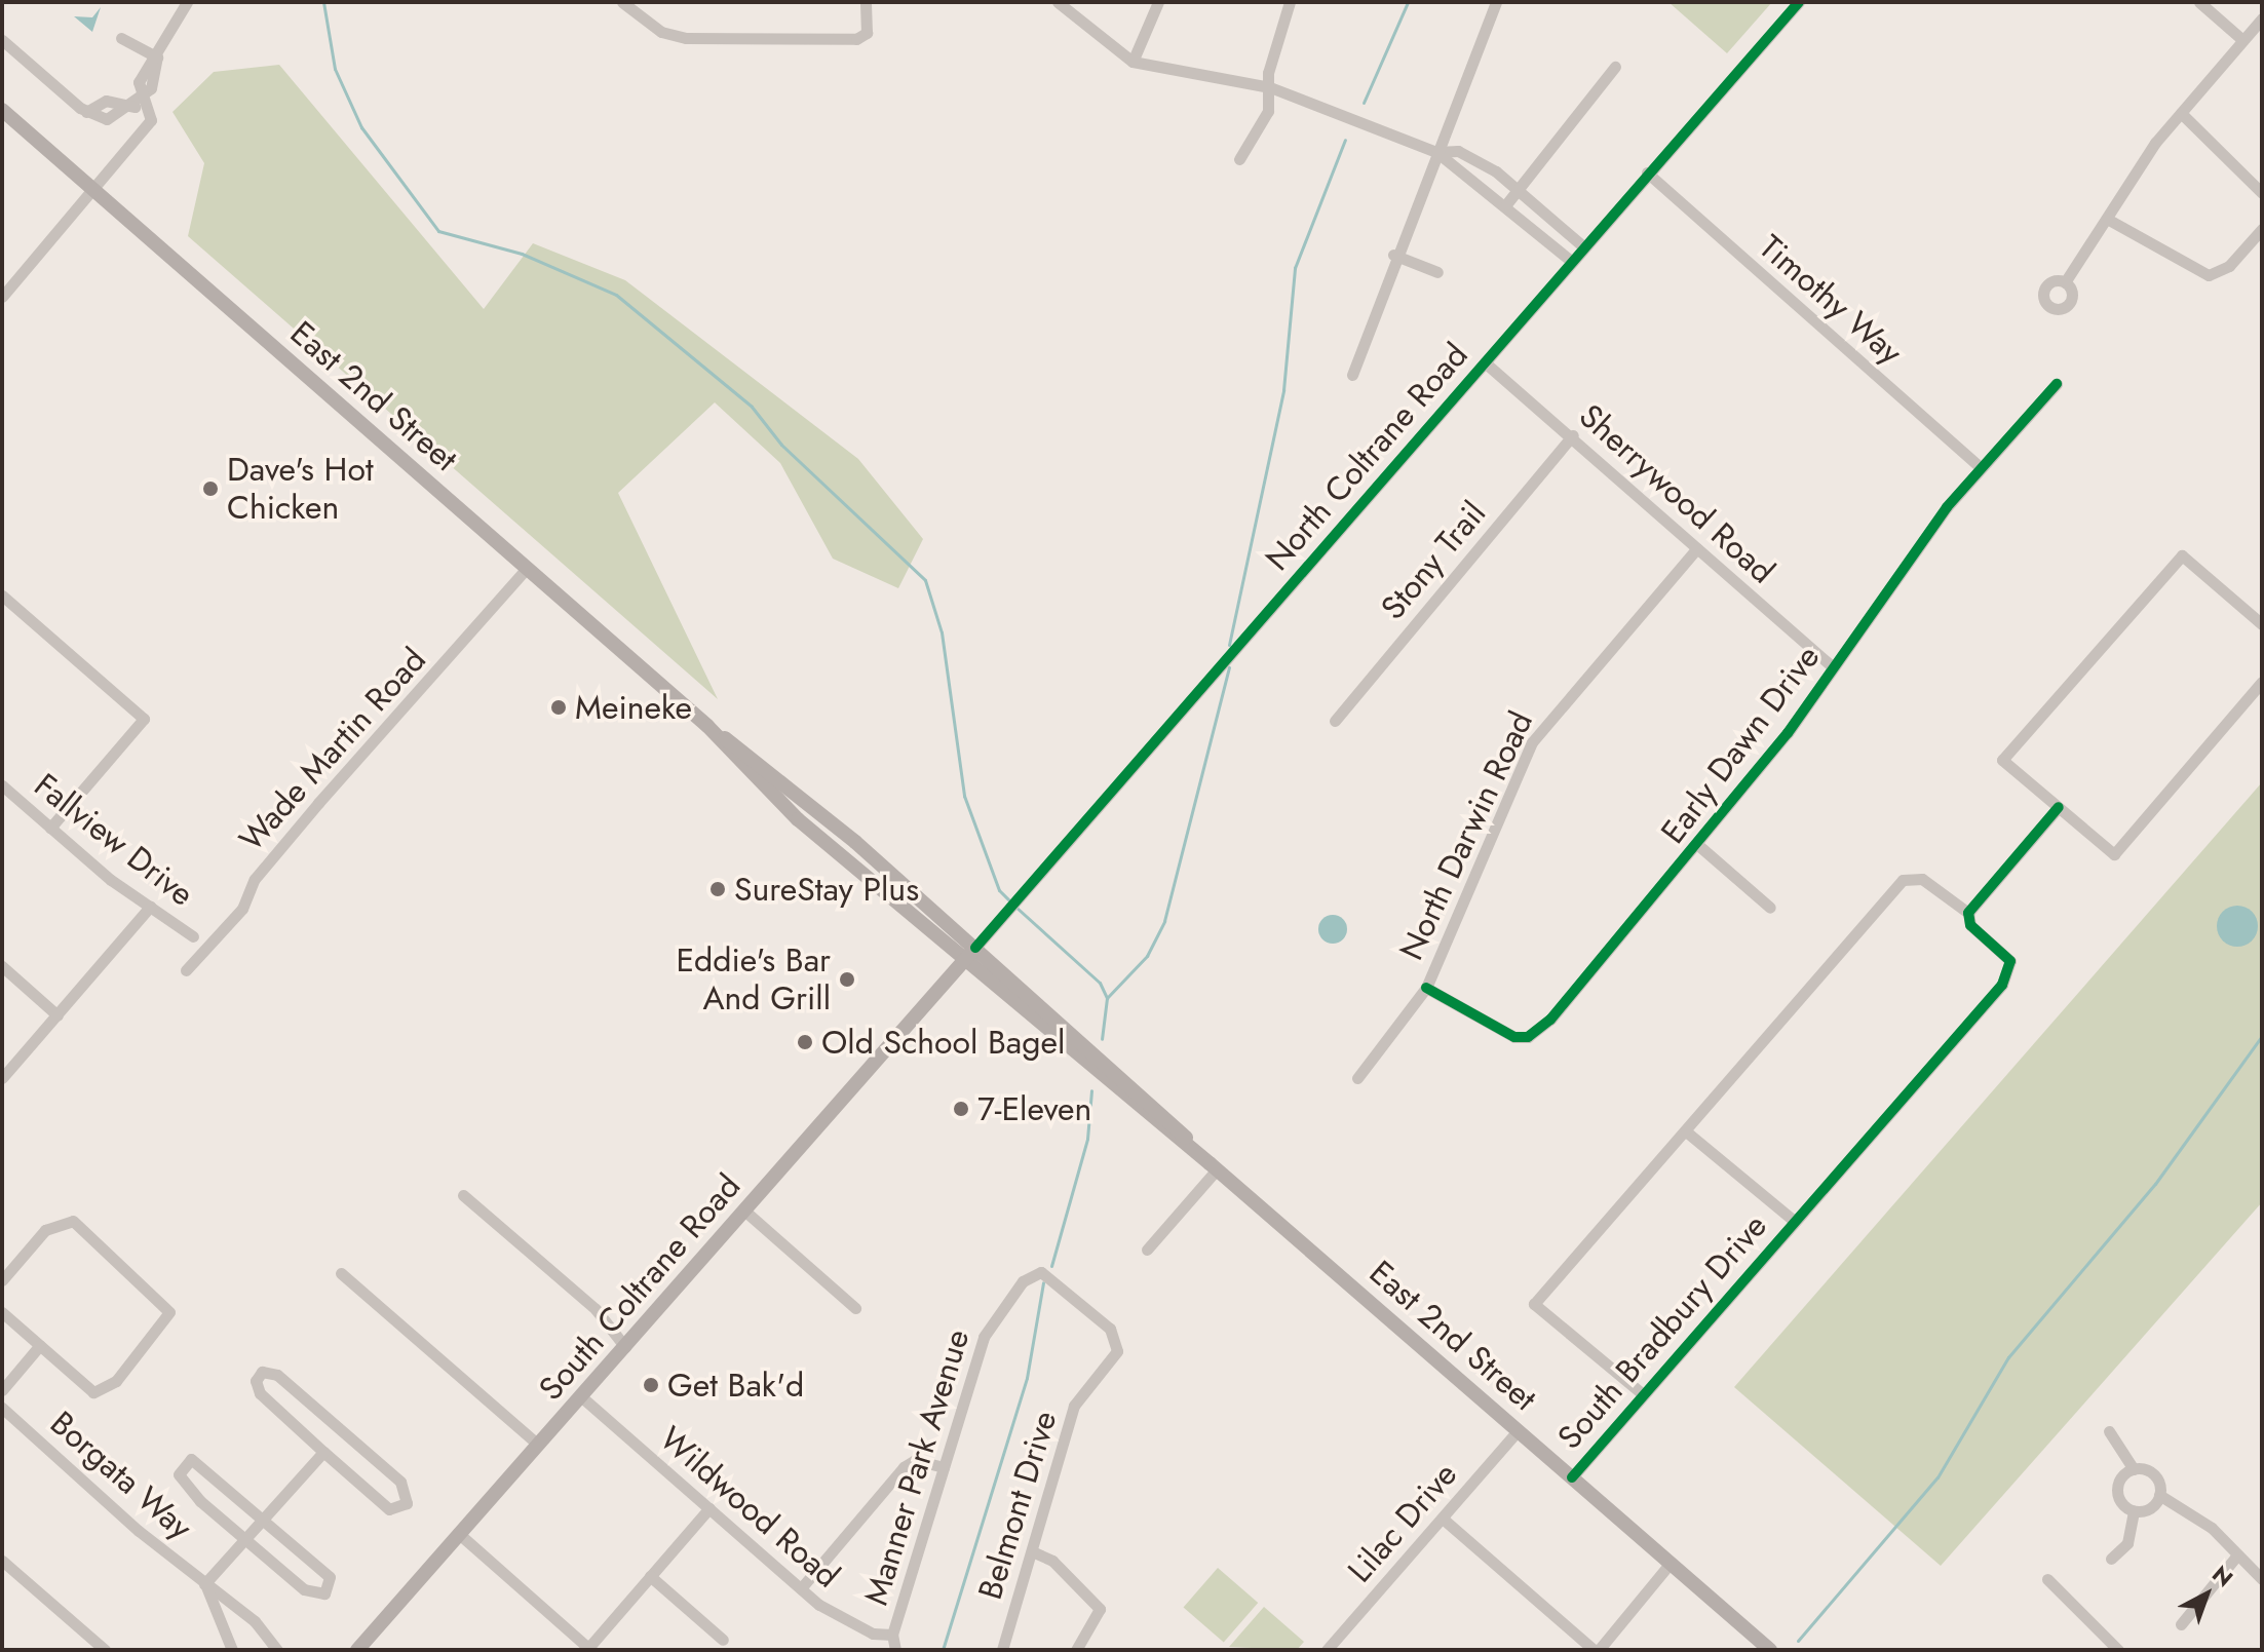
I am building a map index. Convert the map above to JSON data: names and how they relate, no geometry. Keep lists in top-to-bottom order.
{
  "streets": {
    "main road": ["East 2nd Street", "South Coltrane Road"],
    "street": [
      "Timothy Way",
      "North Coltrane Road",
      "Sherrywood Road",
      "Stony Trail",
      "Early Dawn Drive",
      "Wade Martin Road",
      "North Darwin Road",
      "Fallview Drive",
      "South Bradbury Drive",
      "Manner Park Avenue",
      "Borgata Way",
      "Belmont Drive",
      "Wildwood Road",
      "Lilac Drive"
    ]
  },
  "crossings": [
    ["Timothy Way", "North Coltrane Road"],
    ["Timothy Way", "Early Dawn Drive"],
    ["East 2nd Street", "North Coltrane Road"],
    ["East 2nd Street", "Wade Martin Road"],
    ["East 2nd Street", "South Coltrane Road"],
    ["East 2nd Street", "South Bradbury Drive"],
    ["East 2nd Street", "Lilac Drive"],
    ["North Coltrane Road", "Sherrywood Road"],
    ["North Coltrane Road", "South Coltrane Road"],
    ["Sherrywood Road", "Stony Trail"],
    ["Sherrywood Road", "Early Dawn Drive"],
    ["Sherrywood Road", "North Darwin Road"],
    ["Early Dawn Drive", "North Darwin Road"],
    ["South Coltrane Road", "Wildwood Road"],
    ["Manner Park Avenue", "Belmont Drive"],
    ["Manner Park Avenue", "Wildwood Road"]
  ],
  "places": [
    "Dave's Hot Chicken",
    "Meineke",
    "SureStay Plus",
    "Eddie's Bar And Grill",
    "Old School Bagel",
    "7-Eleven",
    "Get Bak'd"
  ],
  "north": "top right"
}
